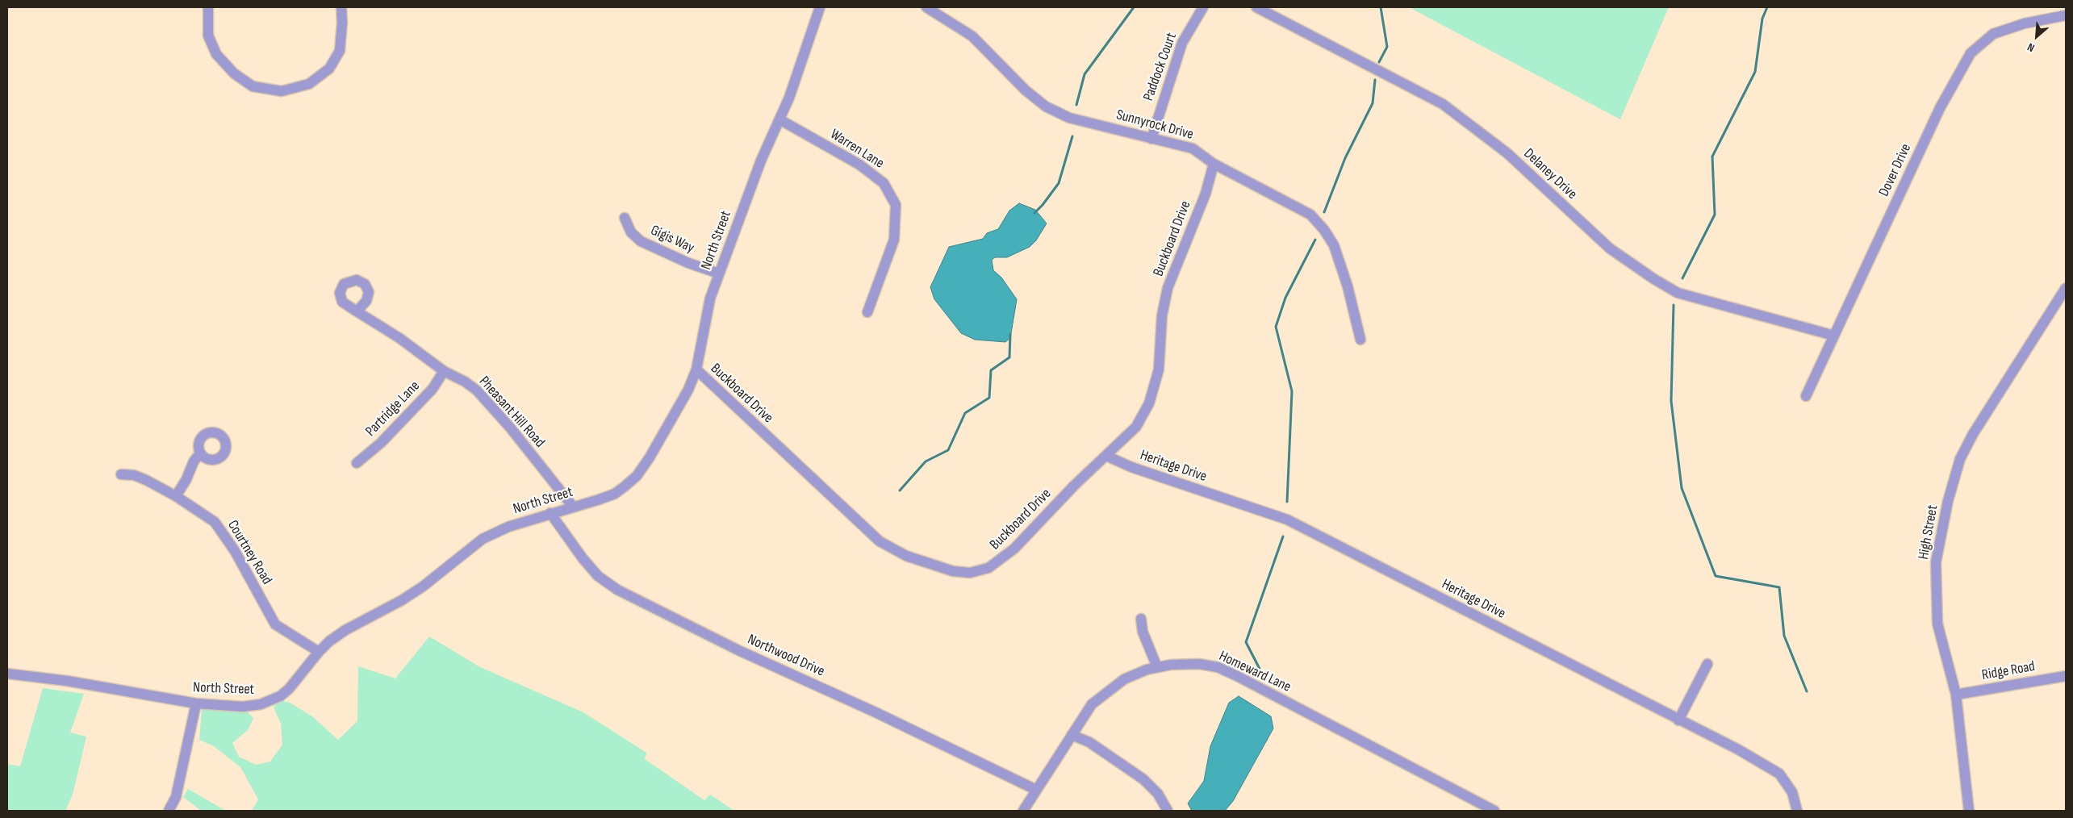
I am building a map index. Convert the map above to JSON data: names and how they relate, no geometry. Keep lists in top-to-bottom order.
{
  "streets": {
    "street": [
      "Paddock Court",
      "Sunnyrock Drive",
      "Warren Lane",
      "Dover Drive",
      "Delaney Drive",
      "Buckboard Drive",
      "Gigis Way",
      "North Street",
      "Partridge Lane",
      "Pheasant Hill Road",
      "Heritage Drive",
      "High Street",
      "Courtney Road",
      "Northwood Drive",
      "Ridge Road",
      "Homeward Lane"
    ]
  },
  "crossings": [
    ["Paddock Court", "Sunnyrock Drive"],
    ["Sunnyrock Drive", "Buckboard Drive"],
    ["Warren Lane", "North Street"],
    ["Dover Drive", "Delaney Drive"],
    ["Buckboard Drive", "North Street"],
    ["Buckboard Drive", "Heritage Drive"],
    ["Gigis Way", "North Street"],
    ["North Street", "Pheasant Hill Road"],
    ["North Street", "Courtney Road"],
    ["North Street", "Northwood Drive"],
    ["Partridge Lane", "Pheasant Hill Road"],
    ["High Street", "Ridge Road"],
    ["Northwood Drive", "Homeward Lane"]
  ],
  "north": "bottom left"
}
